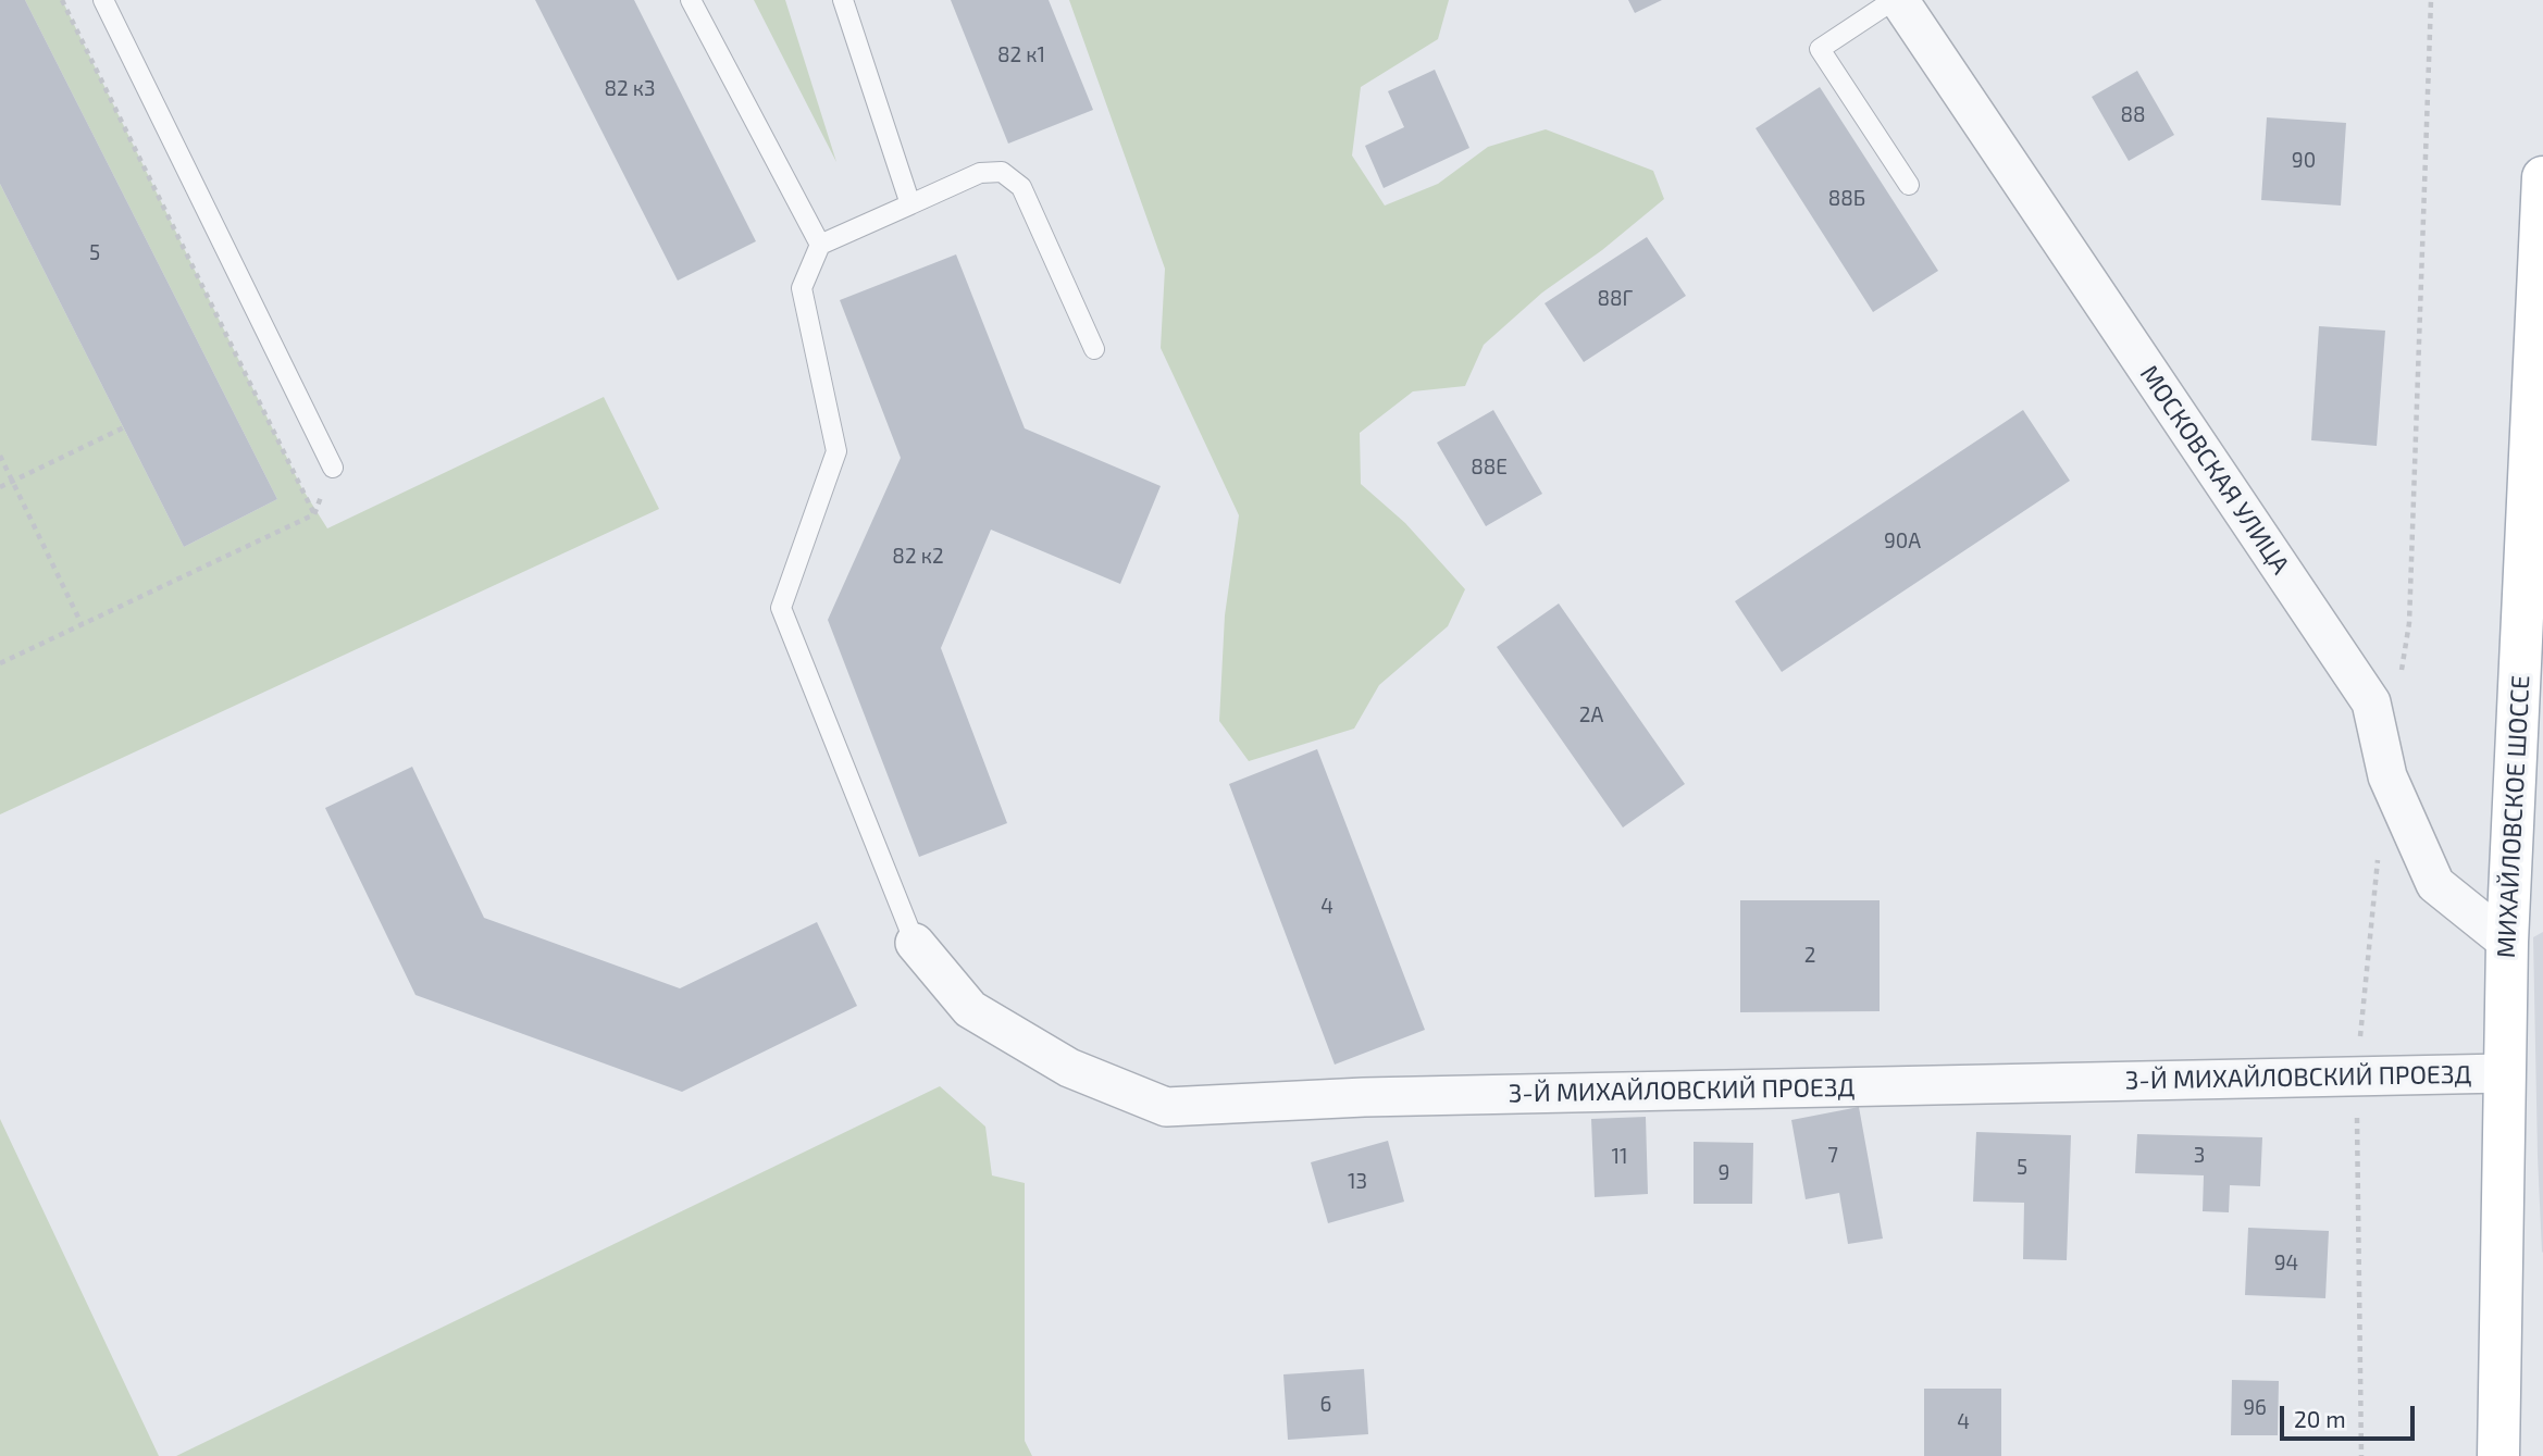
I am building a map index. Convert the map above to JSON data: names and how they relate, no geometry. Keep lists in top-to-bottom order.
{
  "streets": {
    "main road": ["МИХАЙЛОВСКОЕ ШОССЕ"],
    "street": ["МОСКОВСКАЯ УЛИЦА", "3-Й МИХАЙЛОВСКИЙ ПРОЕЗД"]
  },
  "crossings": [
    ["МОСКОВСКАЯ УЛИЦА", "МИХАЙЛОВСКОЕ ШОССЕ"],
    ["МИХАЙЛОВСКОЕ ШОССЕ", "3-Й МИХАЙЛОВСКИЙ ПРОЕЗД"]
  ],
  "house_numbers": [
    "82 к1",
    "82 к3",
    "88",
    "90",
    "88Б",
    "5",
    "88Г",
    "88Е",
    "90А",
    "82 к2",
    "2А",
    "4",
    "2",
    "7",
    "3",
    "11",
    "5",
    "9",
    "13",
    "94",
    "6",
    "96",
    "4"
  ],
  "scale_bar": "20 m"
}
